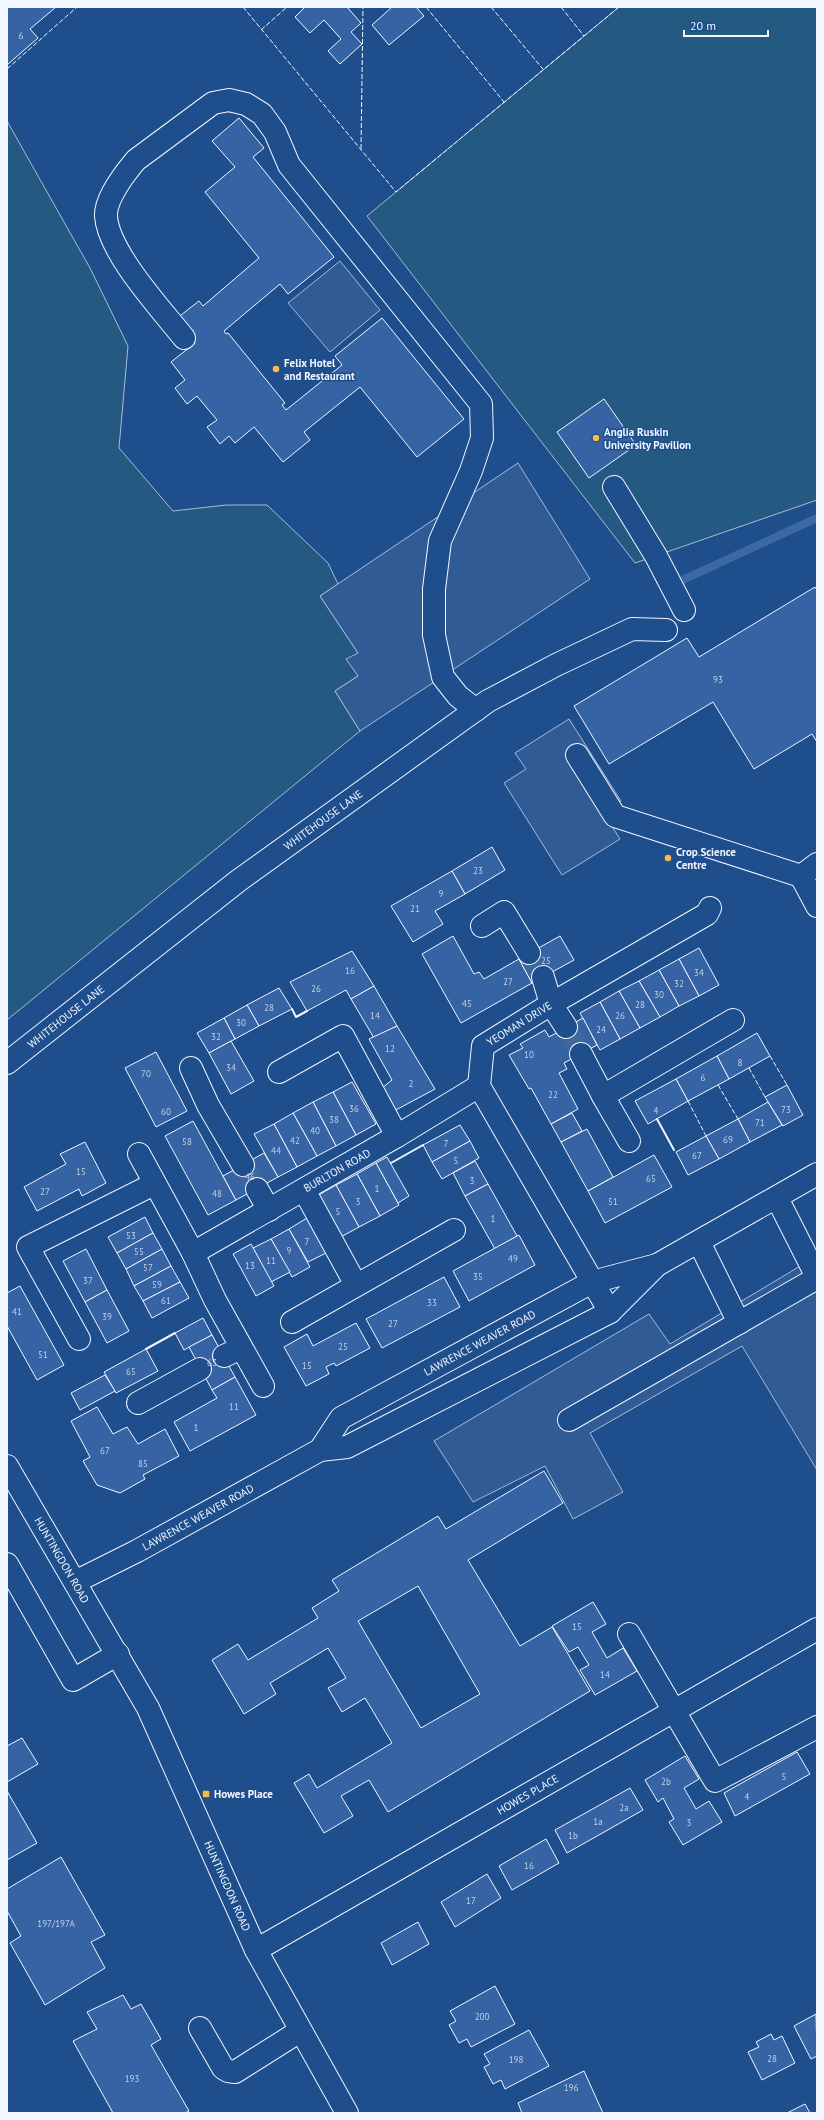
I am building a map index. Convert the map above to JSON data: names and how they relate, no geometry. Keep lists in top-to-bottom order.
{
  "streets": {
    "street": [
      "WHITEHOUSE LANE",
      "YEOMAN DRIVE",
      "BURLTON ROAD",
      "LAWRENCE WEAVER ROAD",
      "HUNTINGDON ROAD",
      "HOWES PLACE"
    ]
  },
  "crossings": [
    ["YEOMAN DRIVE", "BURLTON ROAD"],
    ["LAWRENCE WEAVER ROAD", "HUNTINGDON ROAD"],
    ["HUNTINGDON ROAD", "HOWES PLACE"]
  ],
  "places": {
    "other": ["Felix Hotel and Restaurant", "Anglia Ruskin University Pavilion", "Crop Science Centre"],
    "transit": ["Howes Place"]
  },
  "house_numbers": [
    "6",
    "93",
    "23",
    "9",
    "21",
    "25",
    "16",
    "34",
    "27",
    "32",
    "26",
    "30",
    "45",
    "28",
    "28",
    "14",
    "26",
    "30",
    "24",
    "32",
    "12",
    "10",
    "8",
    "34",
    "70",
    "6",
    "2",
    "22",
    "36",
    "73",
    "4",
    "60",
    "38",
    "71",
    "40",
    "69",
    "42",
    "58",
    "7",
    "44",
    "67",
    "5",
    "15",
    "46",
    "65",
    "3",
    "1",
    "27",
    "48",
    "3",
    "51",
    "5",
    "1",
    "53",
    "7",
    "9",
    "55",
    "49",
    "11",
    "13",
    "57",
    "35",
    "37",
    "59",
    "61",
    "33",
    "41",
    "39",
    "27",
    "25",
    "51",
    "63",
    "15",
    "65",
    "11",
    "1",
    "67",
    "85",
    "15",
    "14",
    "5",
    "2b",
    "4",
    "2a",
    "1a",
    "3",
    "1b",
    "16",
    "17",
    "197/197A",
    "200",
    "28",
    "198",
    "193",
    "196"
  ],
  "scale_bar": "20 m"
}
